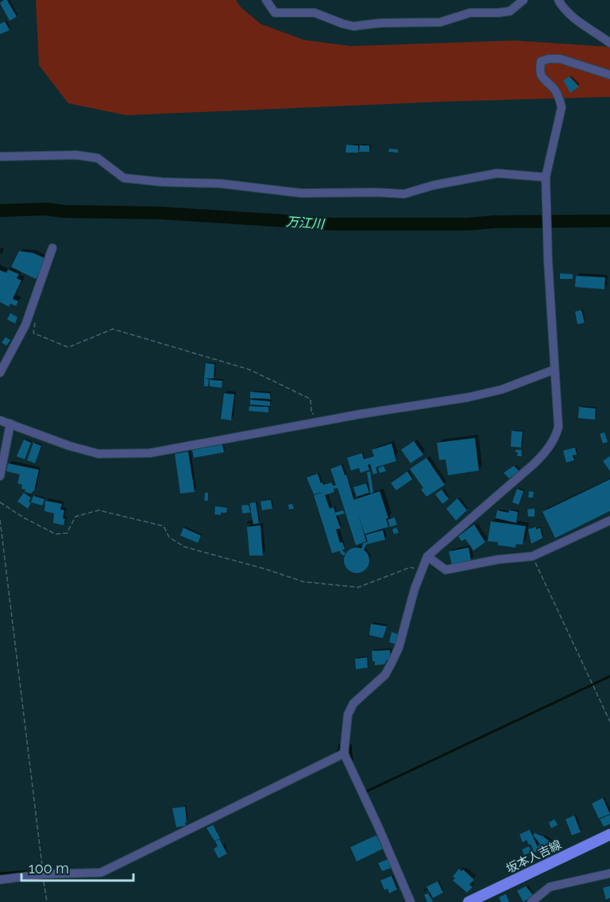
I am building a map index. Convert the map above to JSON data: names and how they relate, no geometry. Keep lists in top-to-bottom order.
{
  "streets": {
    "main road": ["坂本人吉線"]
  },
  "water": ["万江川"],
  "scale_bar": "100 m"
}
